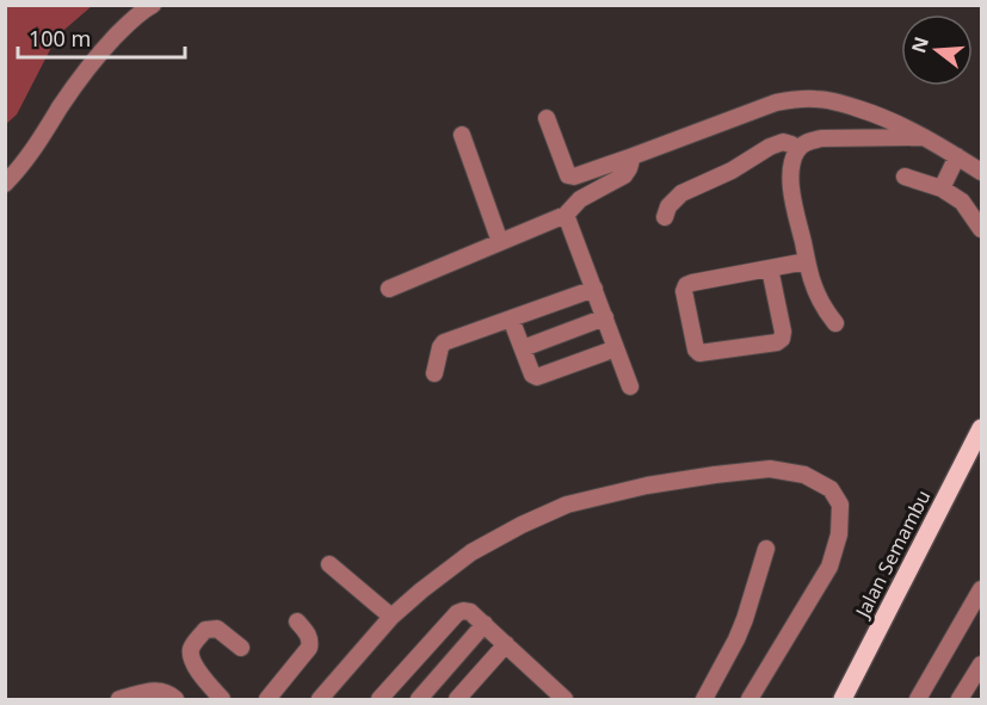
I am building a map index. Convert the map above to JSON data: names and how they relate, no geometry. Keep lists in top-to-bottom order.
{
  "streets": {
    "main road": ["Jalan Semambu"]
  },
  "scale_bar": "100 m",
  "north": "left"
}
